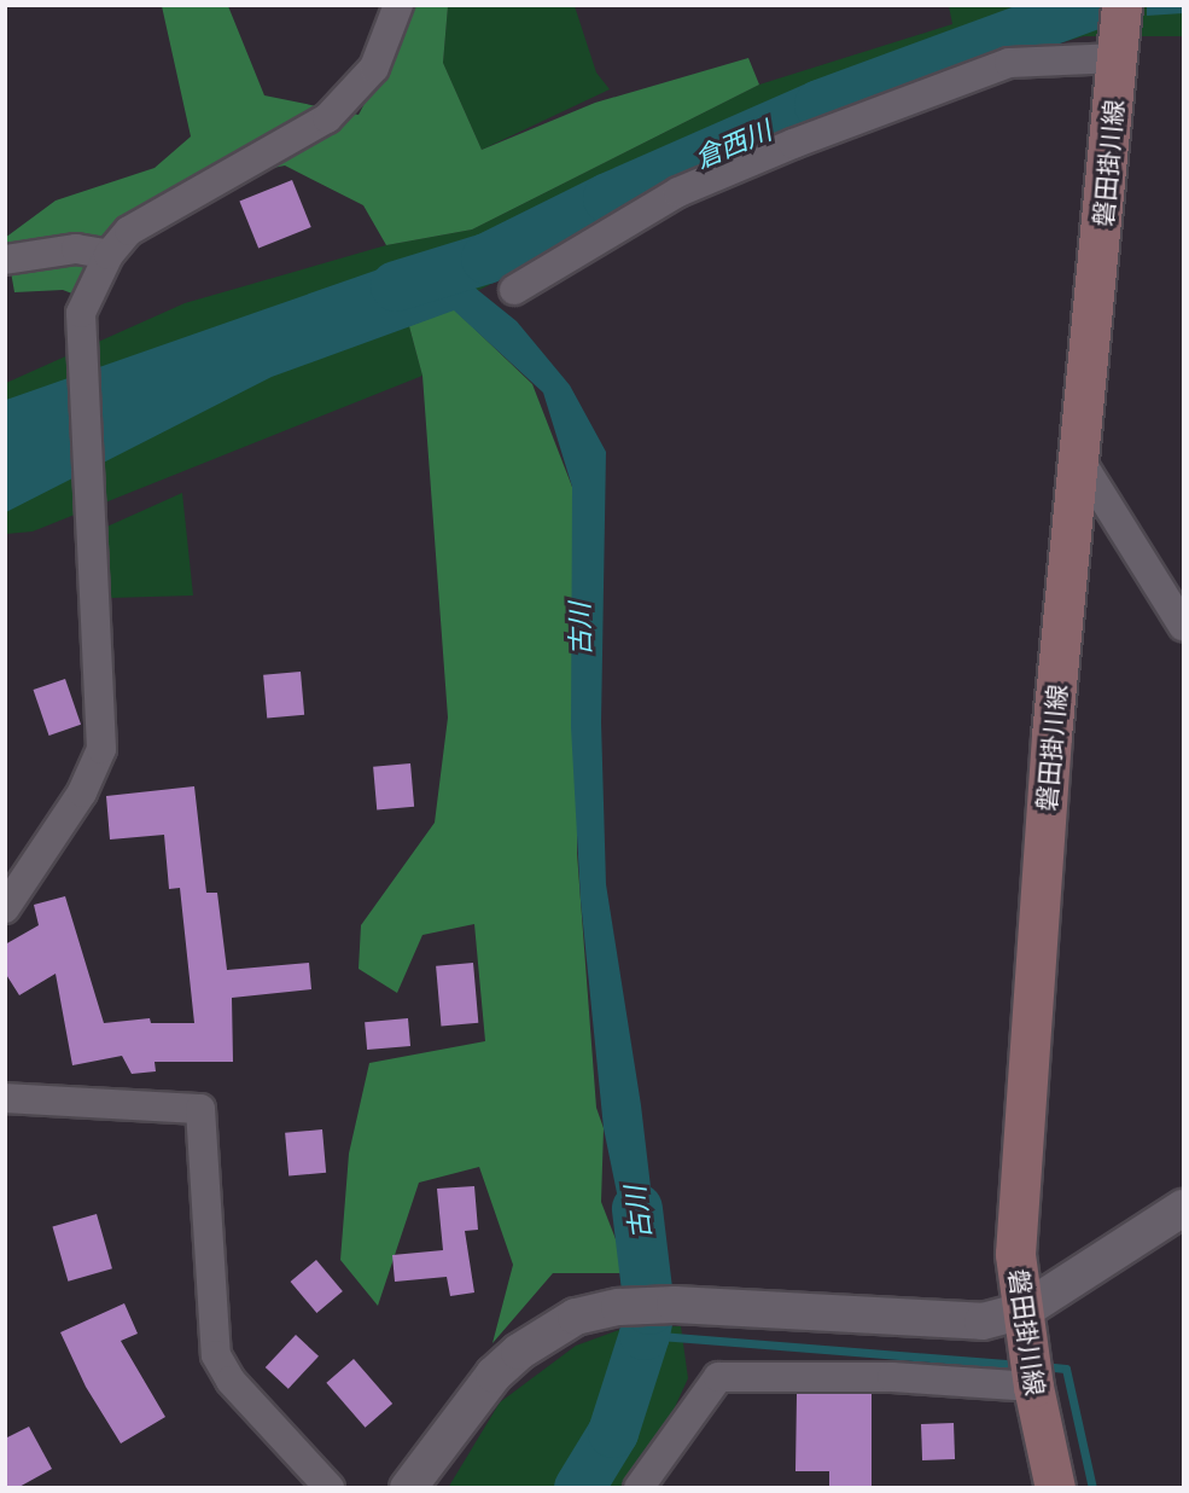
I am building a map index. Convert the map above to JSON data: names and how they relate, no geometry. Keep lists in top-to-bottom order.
{
  "streets": {
    "main road": ["磐田掛川線"]
  },
  "water": ["倉西川", "古川"]
}
